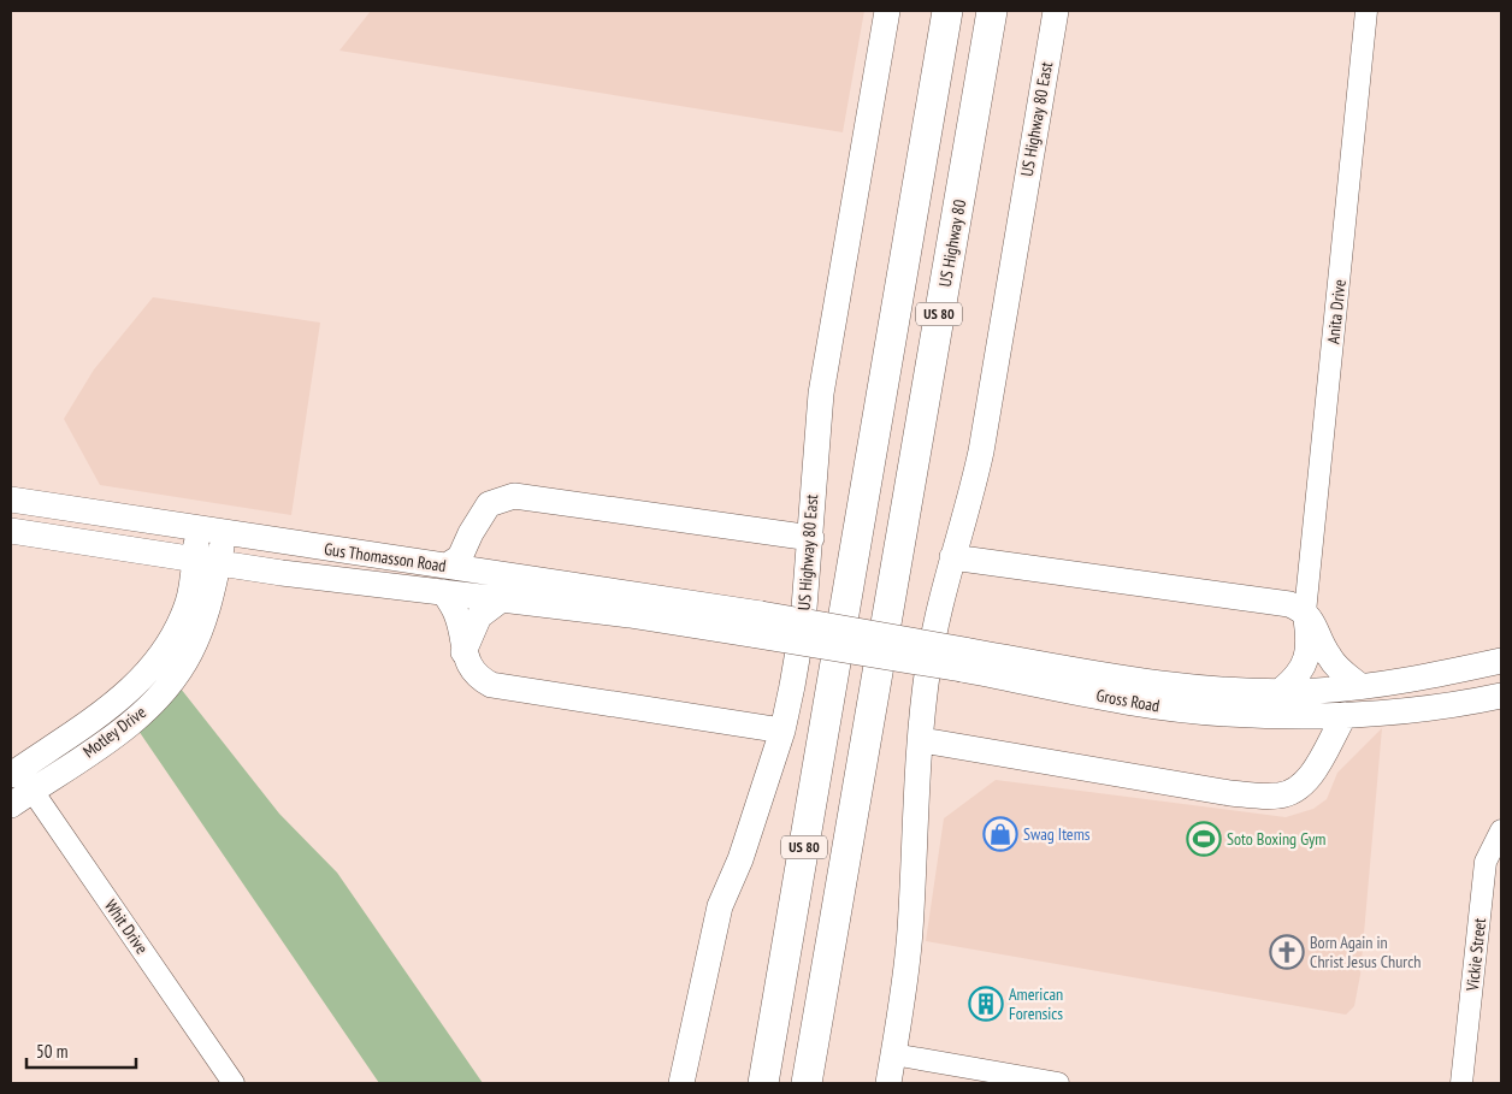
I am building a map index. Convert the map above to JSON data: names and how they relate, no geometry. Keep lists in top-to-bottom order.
{
  "streets": {
    "highway": ["US Highway 80", "US 80"],
    "main road": [
      "US Highway 80 East",
      "Gus Thomasson Road",
      "Gross Road",
      "Motley Drive"
    ],
    "street": ["Anita Drive", "Whit Drive", "Vickie Street"]
  },
  "crossings": [
    ["Gus Thomasson Road", "Gross Road"],
    ["Gus Thomasson Road", "Motley Drive"],
    ["Motley Drive", "Whit Drive"]
  ],
  "places": {
    "shop": ["Swag Items"],
    "sports": ["Soto Boxing Gym"],
    "church": ["Born Again in Christ Jesus Church"],
    "building": ["American Forensics"]
  },
  "scale_bar": "50 m"
}
